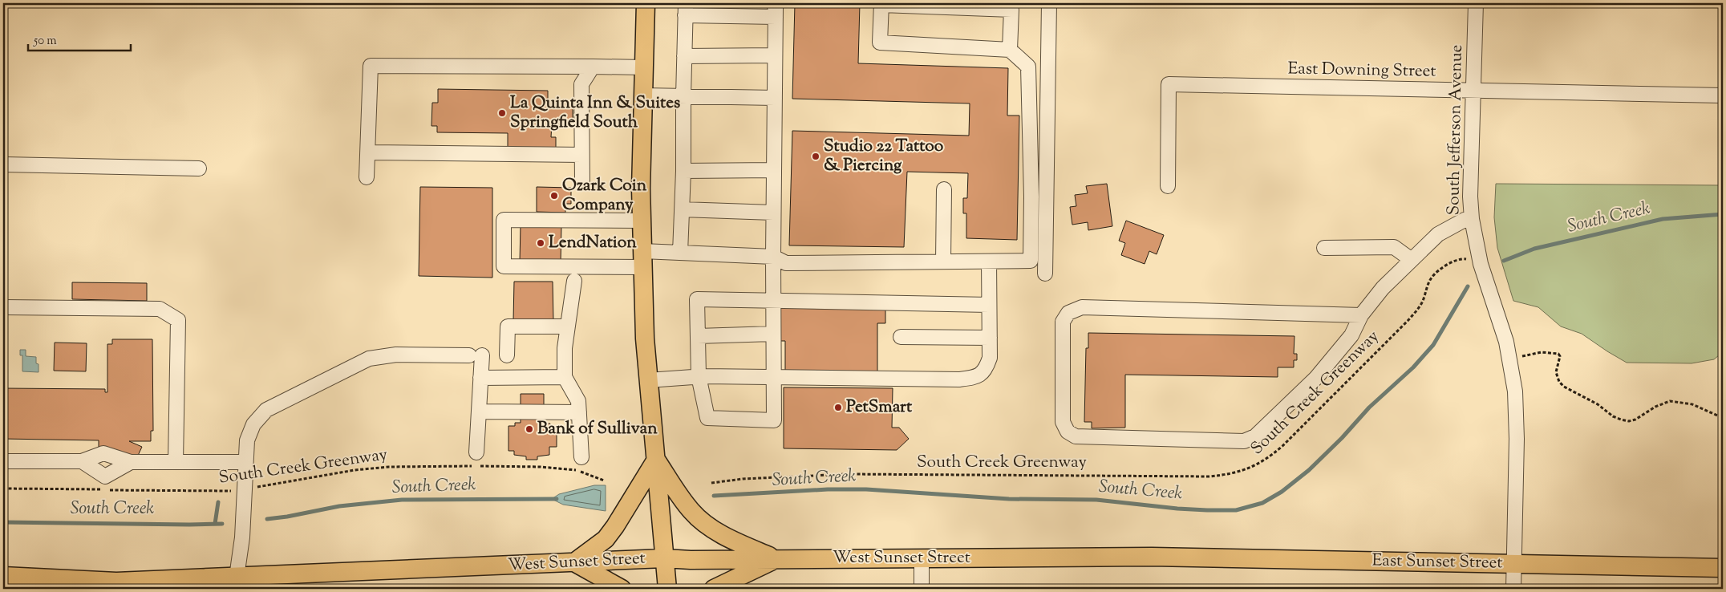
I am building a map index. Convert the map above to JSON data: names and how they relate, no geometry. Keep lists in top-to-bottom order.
{
  "streets": {
    "main road": ["West Sunset Street", "East Sunset Street"],
    "street": ["East Downing Street", "South Jefferson Avenue"],
    "path": ["South Creek Greenway"]
  },
  "crossings": [
    ["East Downing Street", "South Jefferson Avenue"],
    ["South Jefferson Avenue", "East Sunset Street"],
    ["West Sunset Street", "East Sunset Street"]
  ],
  "water": ["South Creek"],
  "places": [
    "La Quinta Inn & Suites Springfield South",
    "Studio 22 Tattoo & Piercing",
    "Ozark Coin Company",
    "LendNation",
    "PetSmart",
    "Bank of Sullivan"
  ],
  "scale_bar": "50 m"
}
